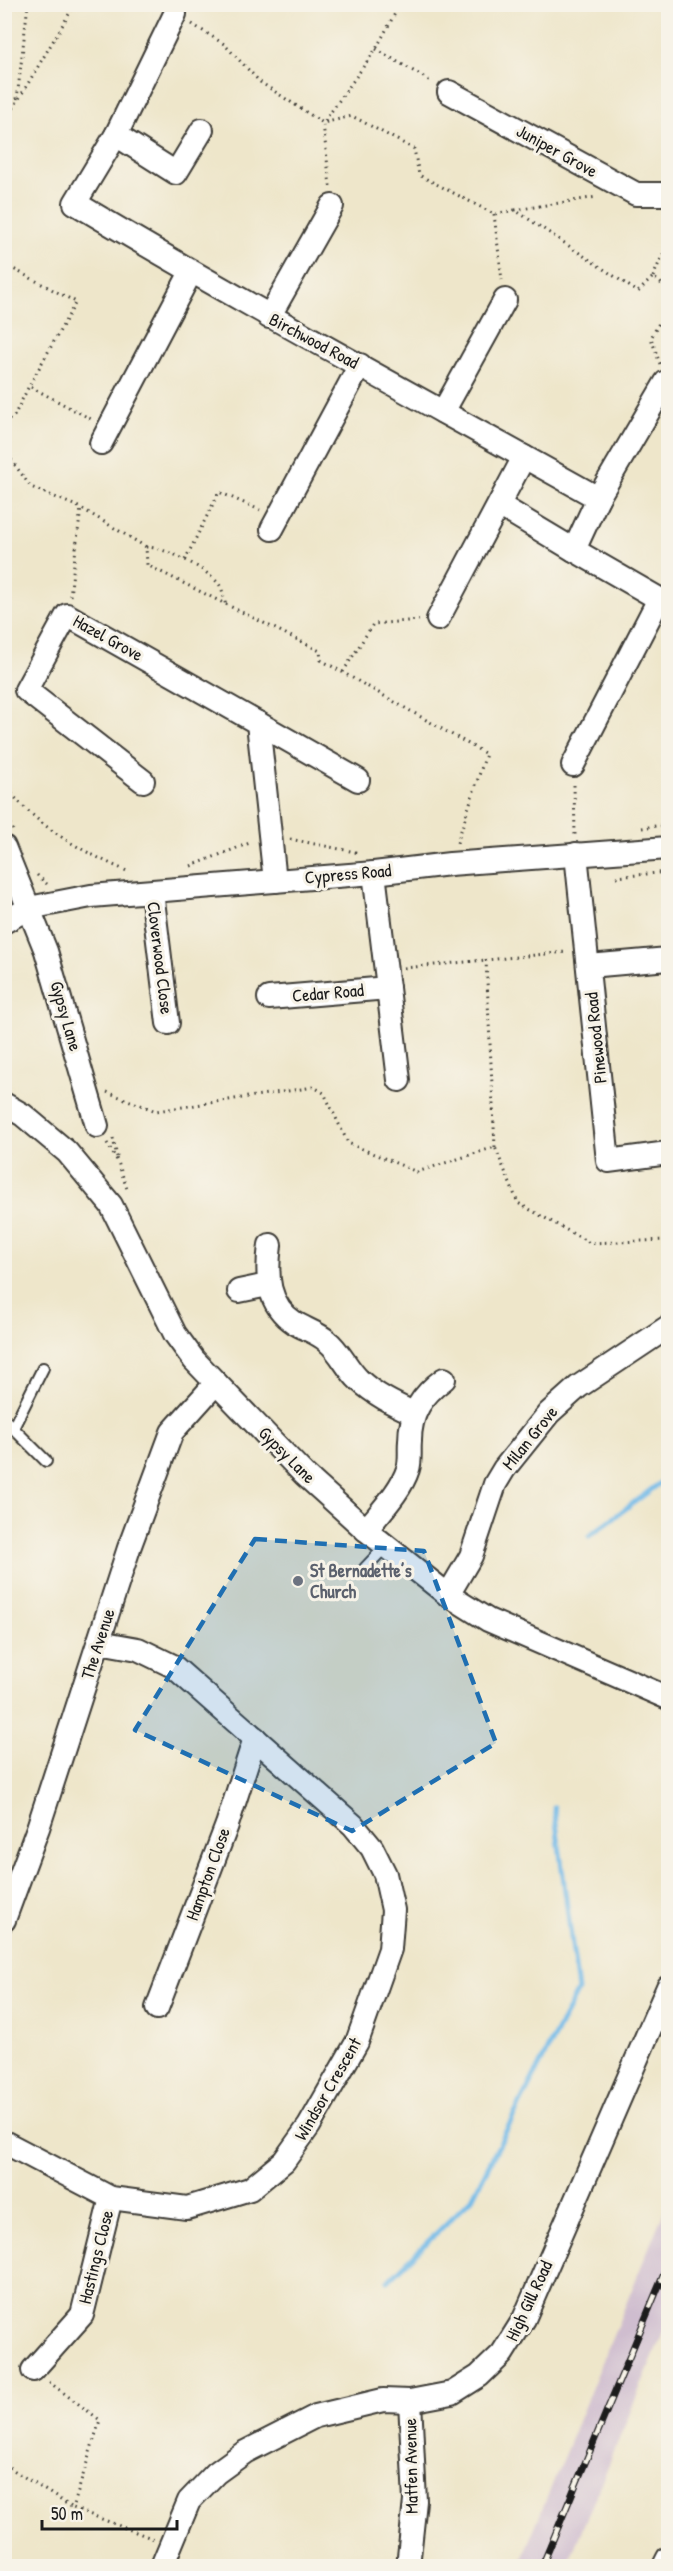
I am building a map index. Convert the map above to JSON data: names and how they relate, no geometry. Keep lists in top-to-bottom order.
{
  "streets": {
    "street": [
      "Juniper Grove",
      "Birchwood Road",
      "Hazel Grove",
      "Cypress Road",
      "Cloverwood Close",
      "Cedar Road",
      "Gypsy Lane",
      "Pinewood Road",
      "Milan Grove",
      "The Avenue",
      "Hampton Close",
      "Windsor Crescent",
      "Hastings Close",
      "High Gill Road",
      "Matfen Avenue"
    ]
  },
  "crossings": [
    ["Cypress Road", "Cloverwood Close"],
    ["Cypress Road", "Cedar Road"],
    ["Cypress Road", "Gypsy Lane"],
    ["Cypress Road", "Pinewood Road"],
    ["Gypsy Lane", "Milan Grove"],
    ["Gypsy Lane", "The Avenue"],
    ["The Avenue", "Windsor Crescent"],
    ["Hampton Close", "Windsor Crescent"],
    ["Windsor Crescent", "Hastings Close"],
    ["High Gill Road", "Matfen Avenue"]
  ],
  "places": ["St Bernadette’s Church"],
  "scale_bar": "50 m"
}
